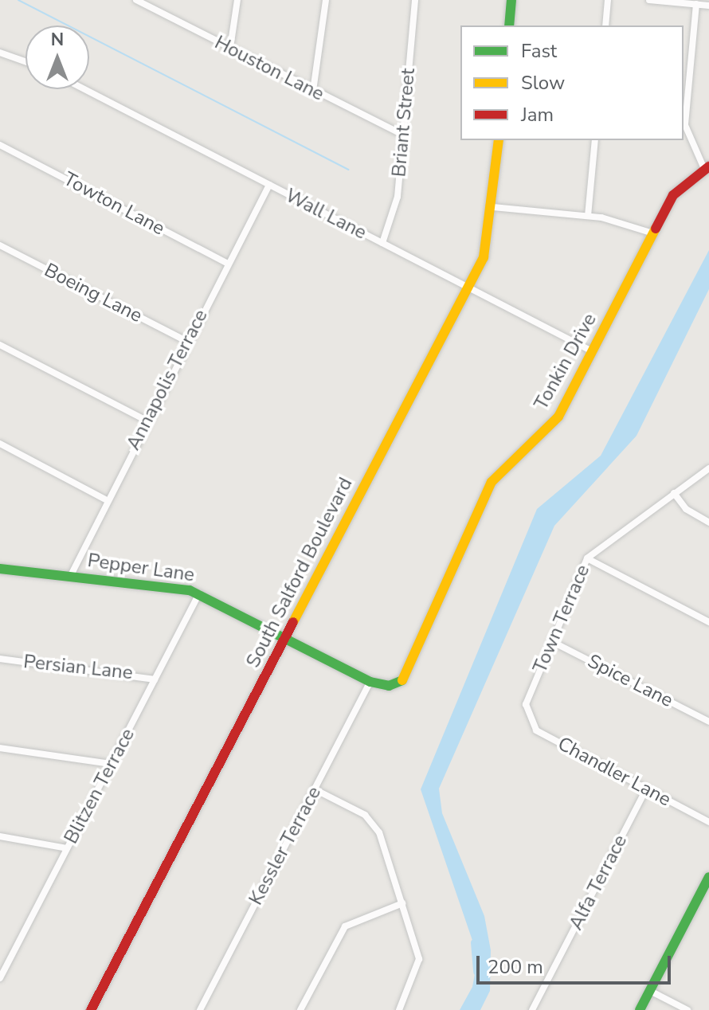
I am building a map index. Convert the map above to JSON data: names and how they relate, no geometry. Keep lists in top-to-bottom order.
{
  "streets": {
    "street": [
      "Houston Lane",
      "Briant Street",
      "Towton Lane",
      "Wall Lane",
      "Boeing Lane",
      "Tonkin Drive",
      "Annapolis Terrace",
      "Pepper Lane",
      "South Salford Boulevard",
      "Town Terrace",
      "Persian Lane",
      "Spice Lane",
      "Chandler Lane",
      "Blitzen Terrace",
      "Kessler Terrace",
      "Alfa Terrace"
    ]
  },
  "crossings": [
    ["Houston Lane", "Briant Street"],
    ["Briant Street", "Wall Lane"],
    ["Towton Lane", "Annapolis Terrace"],
    ["Wall Lane", "Tonkin Drive"],
    ["Wall Lane", "Annapolis Terrace"],
    ["Wall Lane", "South Salford Boulevard"],
    ["Boeing Lane", "Annapolis Terrace"],
    ["Tonkin Drive", "Pepper Lane"],
    ["Tonkin Drive", "Kessler Terrace"],
    ["Annapolis Terrace", "Pepper Lane"],
    ["Pepper Lane", "South Salford Boulevard"],
    ["Pepper Lane", "Blitzen Terrace"],
    ["Pepper Lane", "Kessler Terrace"],
    ["Town Terrace", "Spice Lane"],
    ["Town Terrace", "Chandler Lane"],
    ["Persian Lane", "Blitzen Terrace"],
    ["Chandler Lane", "Alfa Terrace"]
  ],
  "legend": ["Fast", "Slow", "Jam"],
  "scale_bar": "200 m",
  "north": "top"
}
